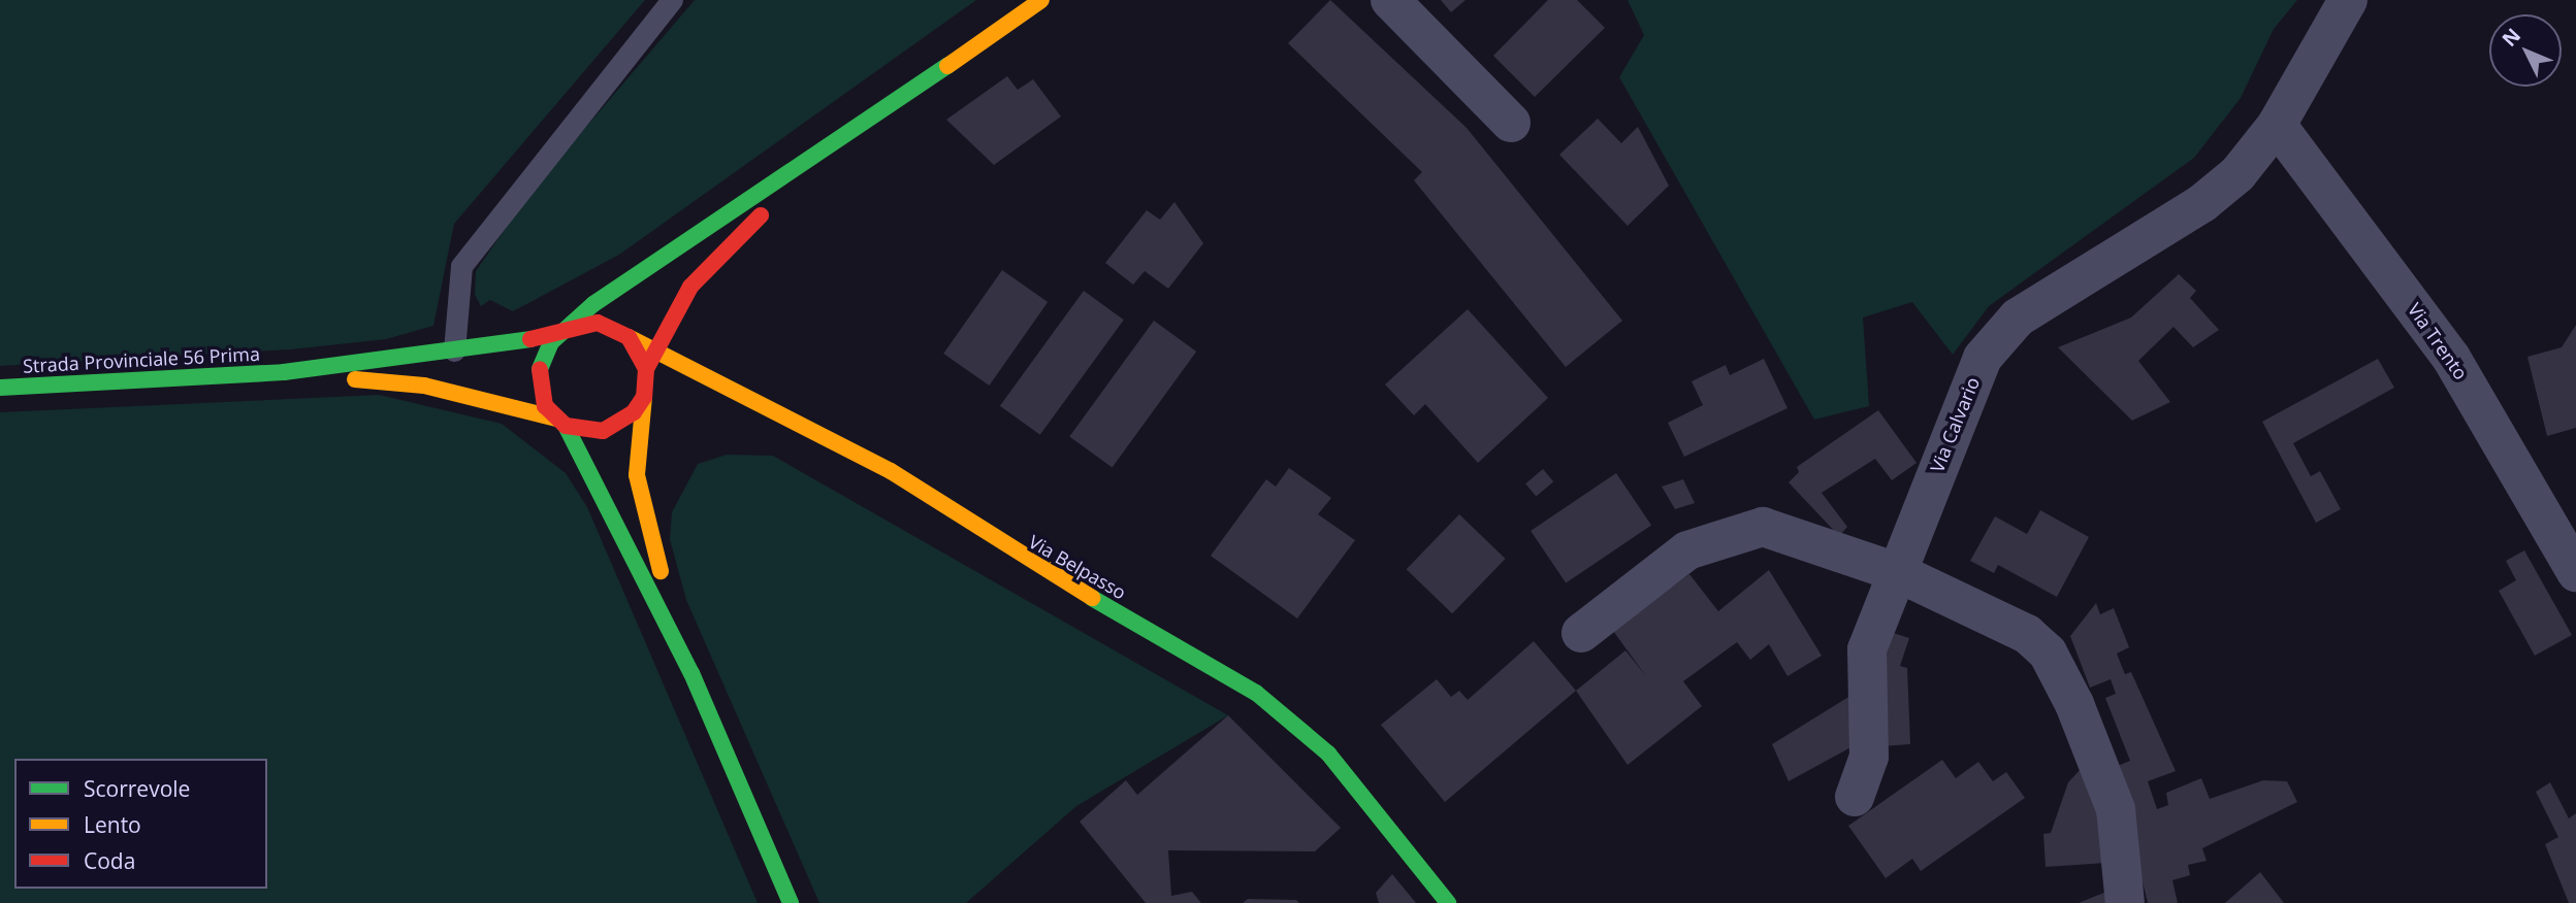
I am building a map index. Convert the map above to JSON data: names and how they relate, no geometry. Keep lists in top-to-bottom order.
{
  "streets": {
    "main road": ["Strada Provinciale 56 Prima", "Via Belpasso"],
    "street": ["Via Trento", "Via Calvario"]
  },
  "crossings": [
    ["Via Trento", "Via Calvario"]
  ],
  "legend": ["Scorrevole", "Lento", "Coda"],
  "north": "top left"
}
